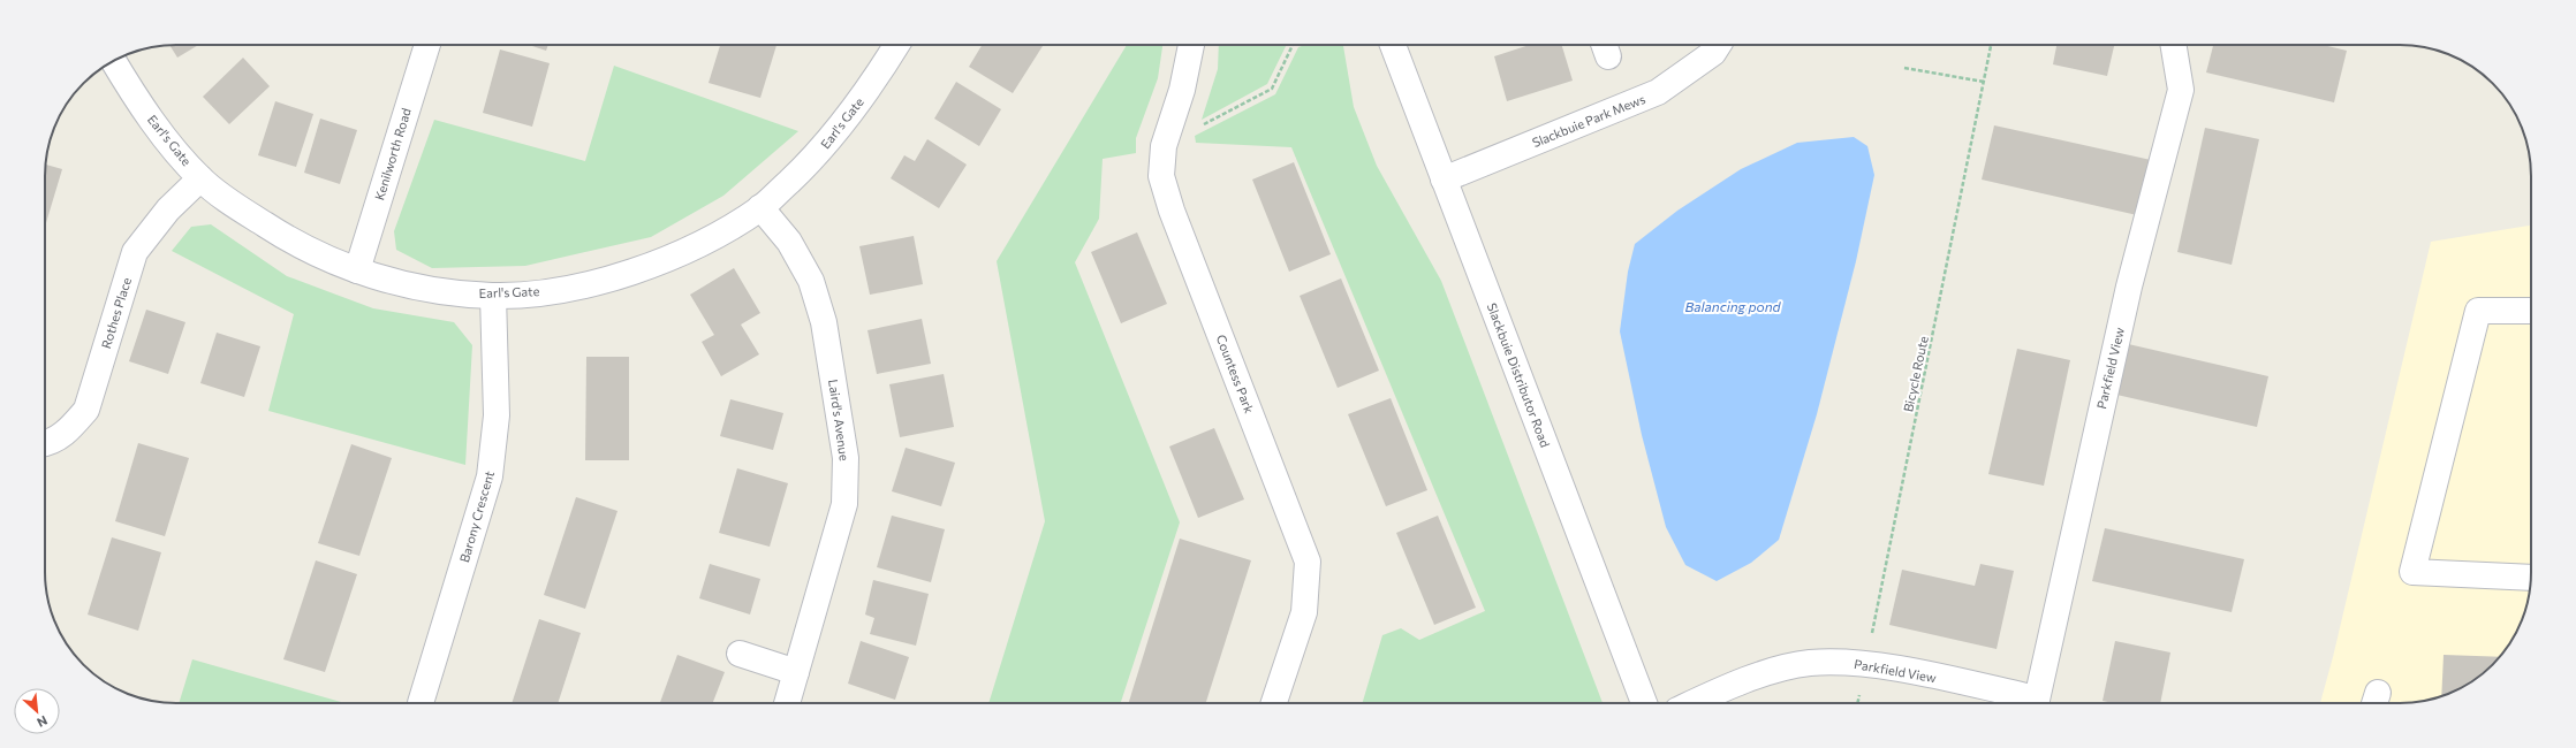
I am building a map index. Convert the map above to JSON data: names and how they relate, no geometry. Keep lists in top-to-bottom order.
{
  "streets": {
    "street": [
      "Slackbuie Park Mews",
      "Earl's Gate",
      "Kenilworth Road",
      "Rothes Place",
      "Parkfield View",
      "Countess Park",
      "Slackbuie Distributor Road",
      "Laird's Avenue",
      "Barony Crescent"
    ],
    "path": ["Bicycle Route"]
  },
  "crossings": [
    ["Slackbuie Park Mews", "Slackbuie Distributor Road"],
    ["Earl's Gate", "Kenilworth Road"],
    ["Earl's Gate", "Rothes Place"],
    ["Earl's Gate", "Laird's Avenue"],
    ["Earl's Gate", "Barony Crescent"],
    ["Parkfield View", "Bicycle Route"]
  ],
  "water": ["Balancing pond"],
  "north": "bottom right"
}
